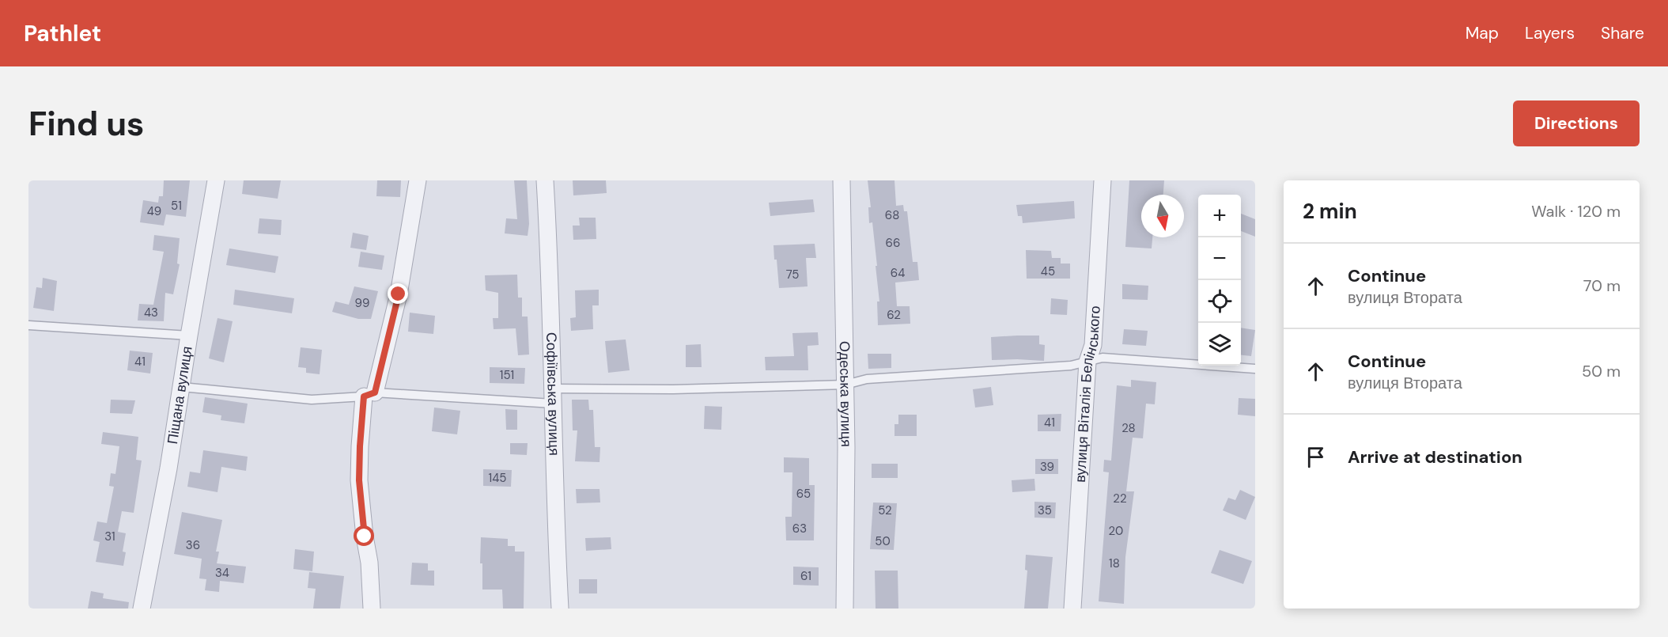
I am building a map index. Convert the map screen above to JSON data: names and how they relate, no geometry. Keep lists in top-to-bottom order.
{
  "streets": {
    "street": [
      "Софіївська вулиця",
      "Одеська вулиця",
      "Піщана вулиця",
      "вулиця Віталія Белінського"
    ]
  },
  "house_numbers": [
    "51",
    "49",
    "68",
    "66",
    "45",
    "64",
    "75",
    "99",
    "43",
    "62",
    "41",
    "151",
    "41",
    "28",
    "39",
    "145",
    "65",
    "22",
    "52",
    "35",
    "63",
    "20",
    "31",
    "50",
    "36",
    "18",
    "34",
    "61"
  ],
  "north": "bottom",
  "page": {
    "header": "Pathlet",
    "nav": ["Map", "Layers", "Share"],
    "buttons": "Directions",
    "title": "Find us",
    "heading": ["2 min", "Walk · 120 m"],
    "map_buttons": ["+", "−"],
    "list": [
      ["Continue", "вулиця Втората", "70 m"],
      ["Continue", "вулиця Втората", "50 m"],
      "Arrive at destination"
    ]
  }
}
